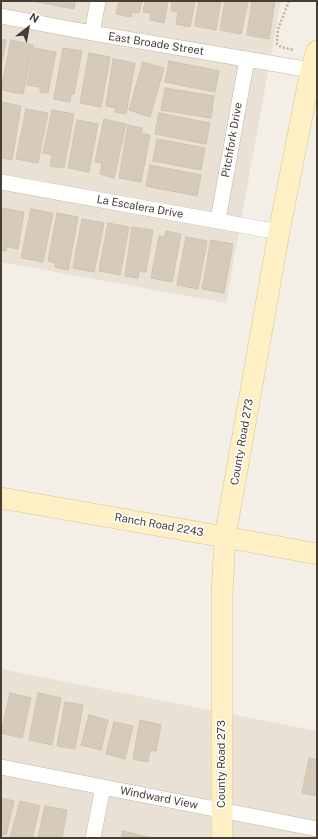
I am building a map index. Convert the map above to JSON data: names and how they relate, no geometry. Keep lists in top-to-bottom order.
{
  "streets": {
    "street": [
      "East Broade Street",
      "Pitchfork Drive",
      "La Escalera Drive",
      "County Road 273",
      "Ranch Road 2243",
      "Windward View"
    ]
  },
  "crossings": [
    ["East Broade Street", "Pitchfork Drive"],
    ["East Broade Street", "County Road 273"],
    ["Pitchfork Drive", "La Escalera Drive"],
    ["La Escalera Drive", "County Road 273"],
    ["County Road 273", "Ranch Road 2243"],
    ["County Road 273", "Windward View"]
  ],
  "north": "top right"
}
